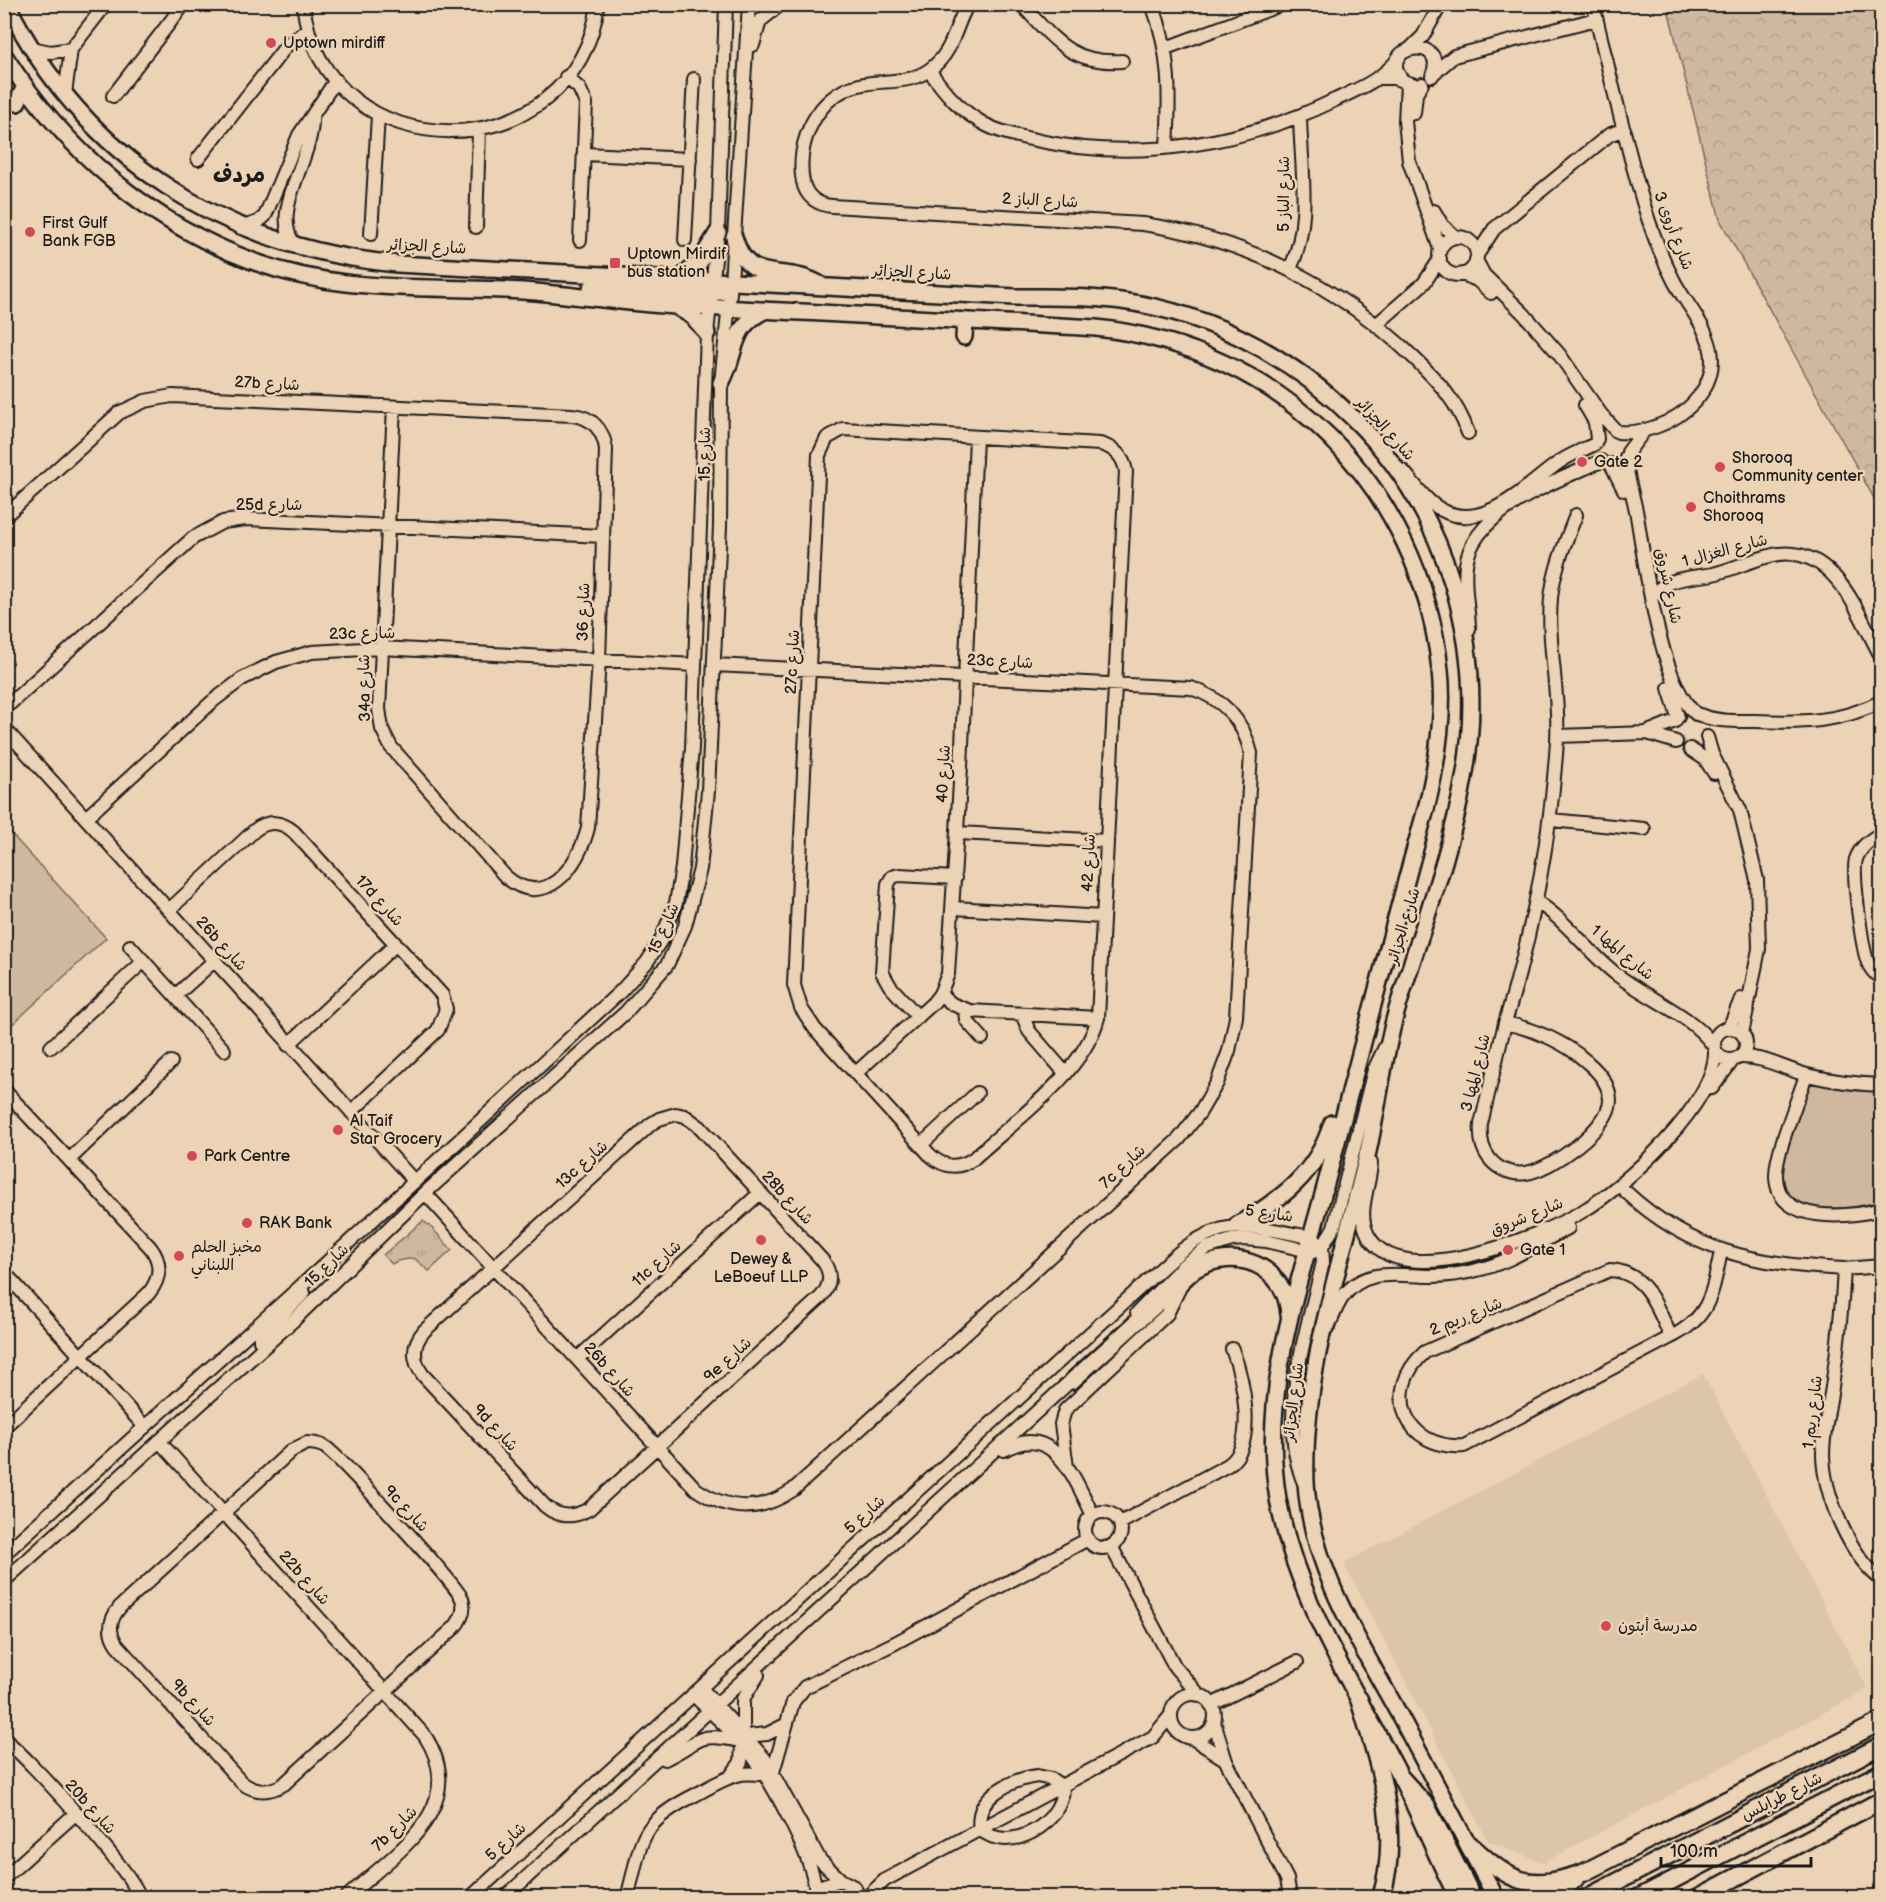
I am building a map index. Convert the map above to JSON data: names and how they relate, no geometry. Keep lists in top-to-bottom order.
{
  "streets": {
    "highway": ["شارع طرابلس"],
    "main road": ["شارع الجزائر"],
    "street": [
      "شارع الباز 5",
      "شارع الباز 2",
      "شارع أروى 3",
      "27b شارع",
      "شارع 15",
      "25d شارع",
      "شارع الغزال 1",
      "شارع شروق",
      "شارع 36",
      "23c شارع",
      "27c شارع",
      "34a شارع",
      "شارع 40",
      "شارع 42",
      "17d شارع",
      "26b شارع",
      "شارع المها 1",
      "شارع المها 3",
      "13c شارع",
      "7c شارع",
      "28b شارع",
      "شارع 5",
      "11c شارع",
      "شارع ريم 2",
      "9e شارع",
      "شارع ريم 1",
      "9d شارع",
      "9c شارع",
      "22b شارع",
      "9b شارع",
      "20b شارع",
      "7b شارع"
    ]
  },
  "crossings": [
    ["شارع الباز 5", "شارع الباز 2"],
    ["شارع أروى 3", "شارع شروق"],
    ["شارع الجزائر", "شارع 15"],
    ["شارع الجزائر", "شارع شروق"],
    ["شارع الجزائر", "شارع 5"],
    ["27b شارع", "شارع 36"],
    ["27b شارع", "34a شارع"],
    ["شارع 15", "23c شارع"],
    ["شارع 15", "26b شارع"],
    ["شارع 15", "22b شارع"],
    ["25d شارع", "شارع 36"],
    ["25d شارع", "34a شارع"],
    ["شارع الغزال 1", "شارع شروق"],
    ["شارع شروق", "شارع المها 1"],
    ["شارع 36", "23c شارع"],
    ["شارع 36", "34a شارع"],
    ["23c شارع", "27c شارع"],
    ["23c شارع", "34a شارع"],
    ["23c شارع", "شارع 40"],
    ["23c شارع", "شارع 42"],
    ["23c شارع", "26b شارع"],
    ["23c شارع", "7c شارع"],
    ["27c شارع", "شارع 40"],
    ["27c شارع", "شارع 42"],
    ["17d شارع", "26b شارع"],
    ["26b شارع", "13c شارع"],
    ["26b شارع", "7c شارع"],
    ["26b شارع", "11c شارع"],
    ["26b شارع", "9e شارع"],
    ["26b شارع", "9d شارع"],
    ["شارع المها 1", "شارع المها 3"],
    ["13c شارع", "28b شارع"],
    ["13c شارع", "9d شارع"],
    ["28b شارع", "11c شارع"],
    ["28b شارع", "9e شارع"],
    ["9e شارع", "9d شارع"],
    ["9c شارع", "22b شارع"],
    ["9c شارع", "9b شارع"],
    ["22b شارع", "9b شارع"],
    ["22b شارع", "7b شارع"]
  ],
  "districts": ["مردف"],
  "places": {
    "other": [
      "Uptown mirdiff",
      "First Gulf Bank FGB",
      "Gate 2",
      "Shorooq Community center",
      "Choithrams Shorooq",
      "Al Taif Star Grocery",
      "Park Centre",
      "RAK Bank",
      "Dewey & LeBoeuf LLP",
      "Gate 1",
      "مخبز الحلم اللبناني",
      "مدرسة أبتون"
    ],
    "transit": ["Uptown Mirdif bus station"]
  },
  "scale_bar": "100 m"
}
